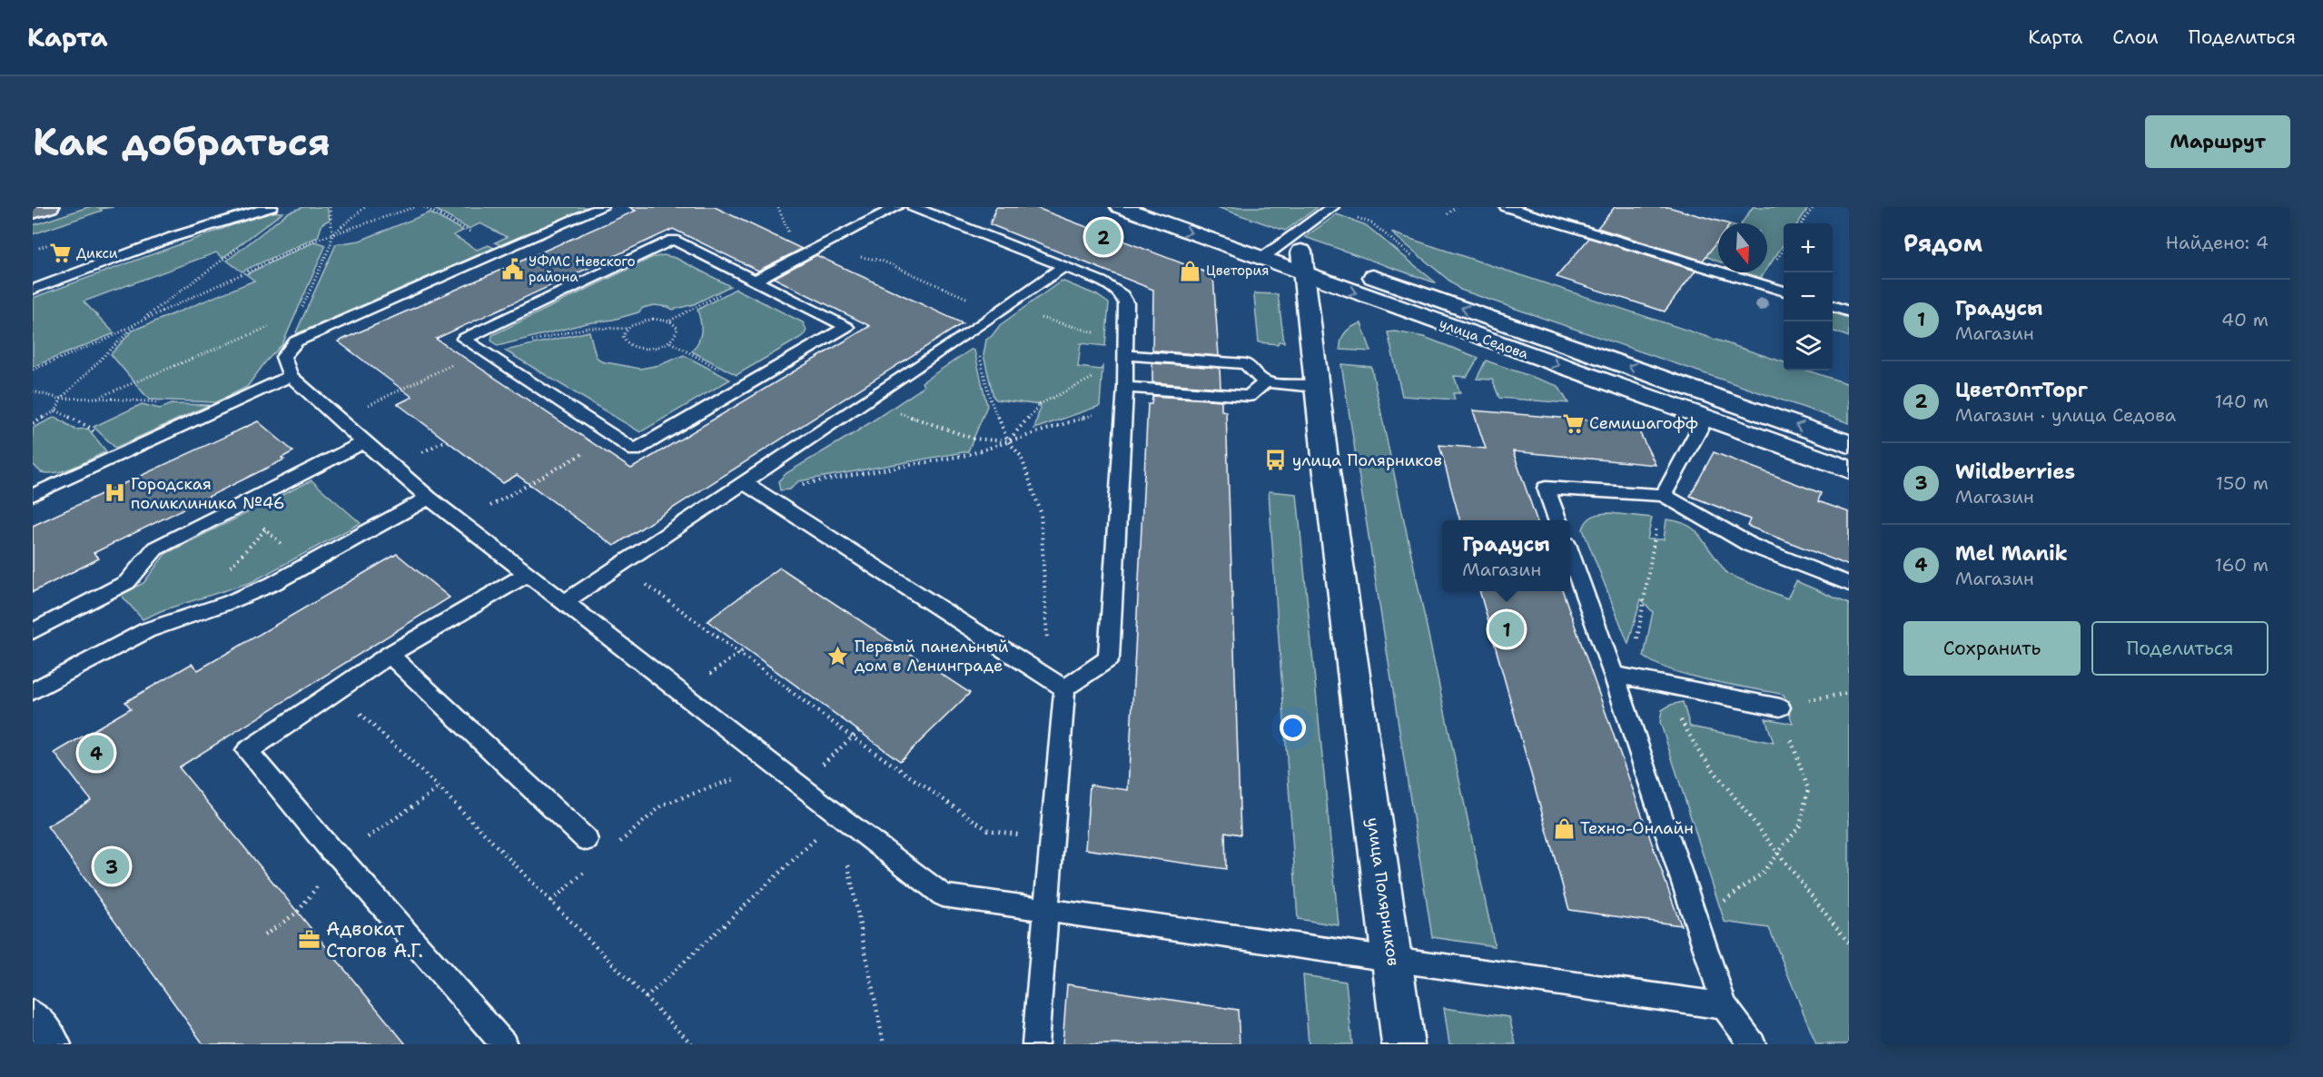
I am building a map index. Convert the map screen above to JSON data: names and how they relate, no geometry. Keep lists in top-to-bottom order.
{
  "streets": {
    "main road": ["улица Седова", "улица Полярников"]
  },
  "crossings": [
    ["улица Седова", "улица Полярников"]
  ],
  "places": {
    "supermarket": ["Дикси", "Семишагофф"],
    "public building": ["УФМС Невского района"],
    "shop": ["Цветория", "Техно-Онлайн"],
    "bus stop": ["улица Полярников"],
    "hospital": ["Городская поликлиника №46"],
    "place": ["Первый панельный дом в Ленинграде"],
    "office": ["Адвокат Стогов А.Г."]
  },
  "north": "bottom",
  "page": {
    "header": "Карта",
    "nav": ["Карта", "Слои", "Поделиться"],
    "buttons": [
      "Маршрут",
      ["Сохранить", "Поделиться"]
    ],
    "title": "Как добраться",
    "heading": ["Рядом", "Найдено: 4"],
    "pins": [
      "2",
      "1",
      "4",
      "3"
    ],
    "map_buttons": ["+", "−"],
    "list": [
      {
        "mark": "1",
        "name": "Градусы",
        "note": "Магазин",
        "value": "40 m"
      },
      {
        "mark": "2",
        "name": "ЦветОптТорг",
        "note": "Магазин · улица Седова",
        "value": "140 m"
      },
      {
        "mark": "3",
        "name": "Wildberries",
        "note": "Магазин",
        "value": "150 m"
      },
      {
        "mark": "4",
        "name": "Mel Manik",
        "note": "Магазин",
        "value": "160 m"
      }
    ],
    "popup": ["Градусы", "Магазин"]
  }
}
